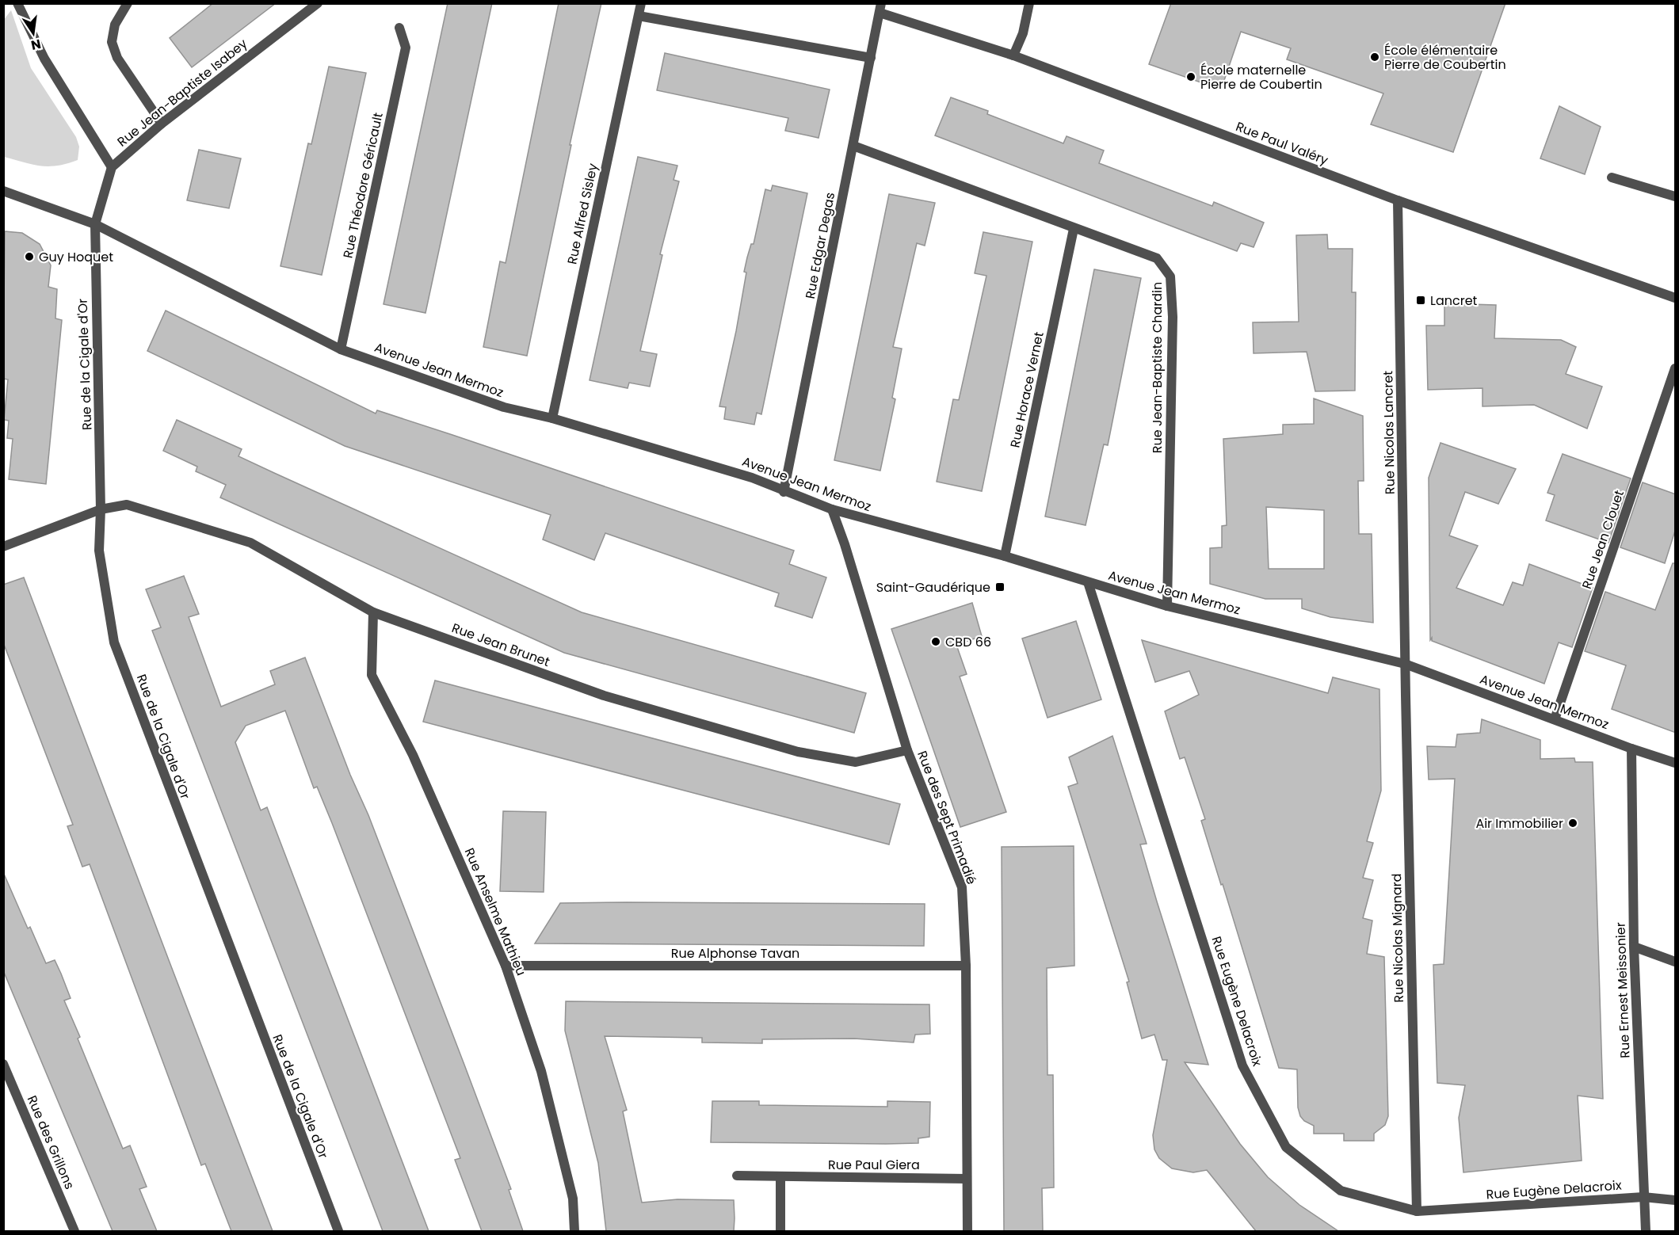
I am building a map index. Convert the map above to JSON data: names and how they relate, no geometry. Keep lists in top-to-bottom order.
{
  "streets": {
    "street": [
      "Rue Jean-Baptiste Isabey",
      "Rue Paul Valéry",
      "Rue Théodore Géricault",
      "Rue Alfred Sisley",
      "Rue Edgar Degas",
      "Rue de la Cigale d'Or",
      "Rue Jean-Baptiste Chardin",
      "Avenue Jean Mermoz",
      "Rue Horace Vernet",
      "Rue Nicolas Lancret",
      "Rue Jean Clouet",
      "Rue Jean Brunet",
      "Rue des Sept Primadié",
      "Rue Anselme Mathieu",
      "Rue Nicolas Mignard",
      "Rue Alphonse Tavan",
      "Rue Ernest Meissonier",
      "Rue Eugène Delacroix",
      "Rue des Grillons",
      "Rue Paul Giera"
    ]
  },
  "crossings": [
    ["Rue Paul Valéry", "Rue Edgar Degas"],
    ["Rue Paul Valéry", "Rue Nicolas Lancret"],
    ["Rue Théodore Géricault", "Avenue Jean Mermoz"],
    ["Rue Alfred Sisley", "Avenue Jean Mermoz"],
    ["Rue Edgar Degas", "Rue Jean-Baptiste Chardin"],
    ["Rue Edgar Degas", "Avenue Jean Mermoz"],
    ["Rue de la Cigale d'Or", "Avenue Jean Mermoz"],
    ["Rue de la Cigale d'Or", "Rue Jean Brunet"],
    ["Rue Jean-Baptiste Chardin", "Avenue Jean Mermoz"],
    ["Rue Jean-Baptiste Chardin", "Rue Horace Vernet"],
    ["Avenue Jean Mermoz", "Rue Horace Vernet"],
    ["Avenue Jean Mermoz", "Rue Nicolas Lancret"],
    ["Avenue Jean Mermoz", "Rue Jean Clouet"],
    ["Avenue Jean Mermoz", "Rue des Sept Primadié"],
    ["Avenue Jean Mermoz", "Rue Nicolas Mignard"],
    ["Avenue Jean Mermoz", "Rue Ernest Meissonier"],
    ["Avenue Jean Mermoz", "Rue Eugène Delacroix"],
    ["Rue Nicolas Lancret", "Rue Nicolas Mignard"],
    ["Rue Jean Brunet", "Rue des Sept Primadié"],
    ["Rue Jean Brunet", "Rue Anselme Mathieu"],
    ["Rue des Sept Primadié", "Rue Alphonse Tavan"],
    ["Rue des Sept Primadié", "Rue Paul Giera"],
    ["Rue Anselme Mathieu", "Rue Alphonse Tavan"],
    ["Rue Nicolas Mignard", "Rue Eugène Delacroix"],
    ["Rue Ernest Meissonier", "Rue Eugène Delacroix"]
  ],
  "places": {
    "other": [
      "École élémentaire Pierre de Coubertin",
      "École maternelle Pierre de Coubertin",
      "Guy Hoquet",
      "CBD 66",
      "Air Immobilier"
    ],
    "transit": ["Lancret", "Saint-Gaudérique"]
  },
  "north": "bottom"
}
